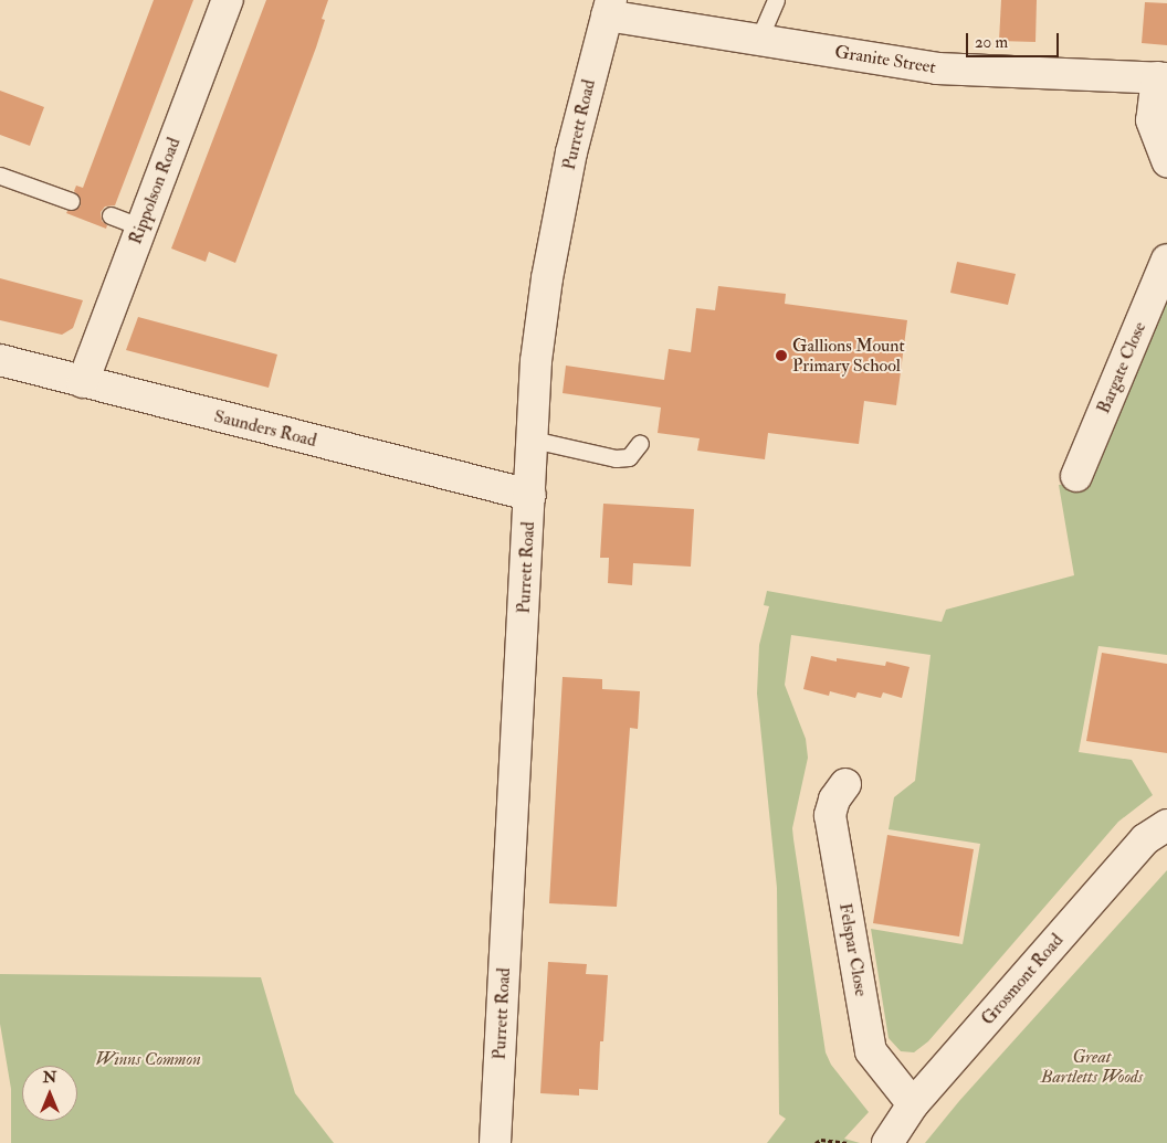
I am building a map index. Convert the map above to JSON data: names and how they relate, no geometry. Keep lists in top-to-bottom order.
{
  "streets": {
    "street": [
      "Granite Street",
      "Purrett Road",
      "Rippolson Road",
      "Bargate Close",
      "Saunders Road",
      "Felspar Close",
      "Grosmont Road"
    ]
  },
  "crossings": [
    ["Granite Street", "Purrett Road"],
    ["Purrett Road", "Saunders Road"],
    ["Rippolson Road", "Saunders Road"],
    ["Felspar Close", "Grosmont Road"]
  ],
  "parks": ["Great Bartletts Woods", "Winns Common"],
  "places": ["Gallions Mount Primary School"],
  "scale_bar": "20 m",
  "north": "top"
}
